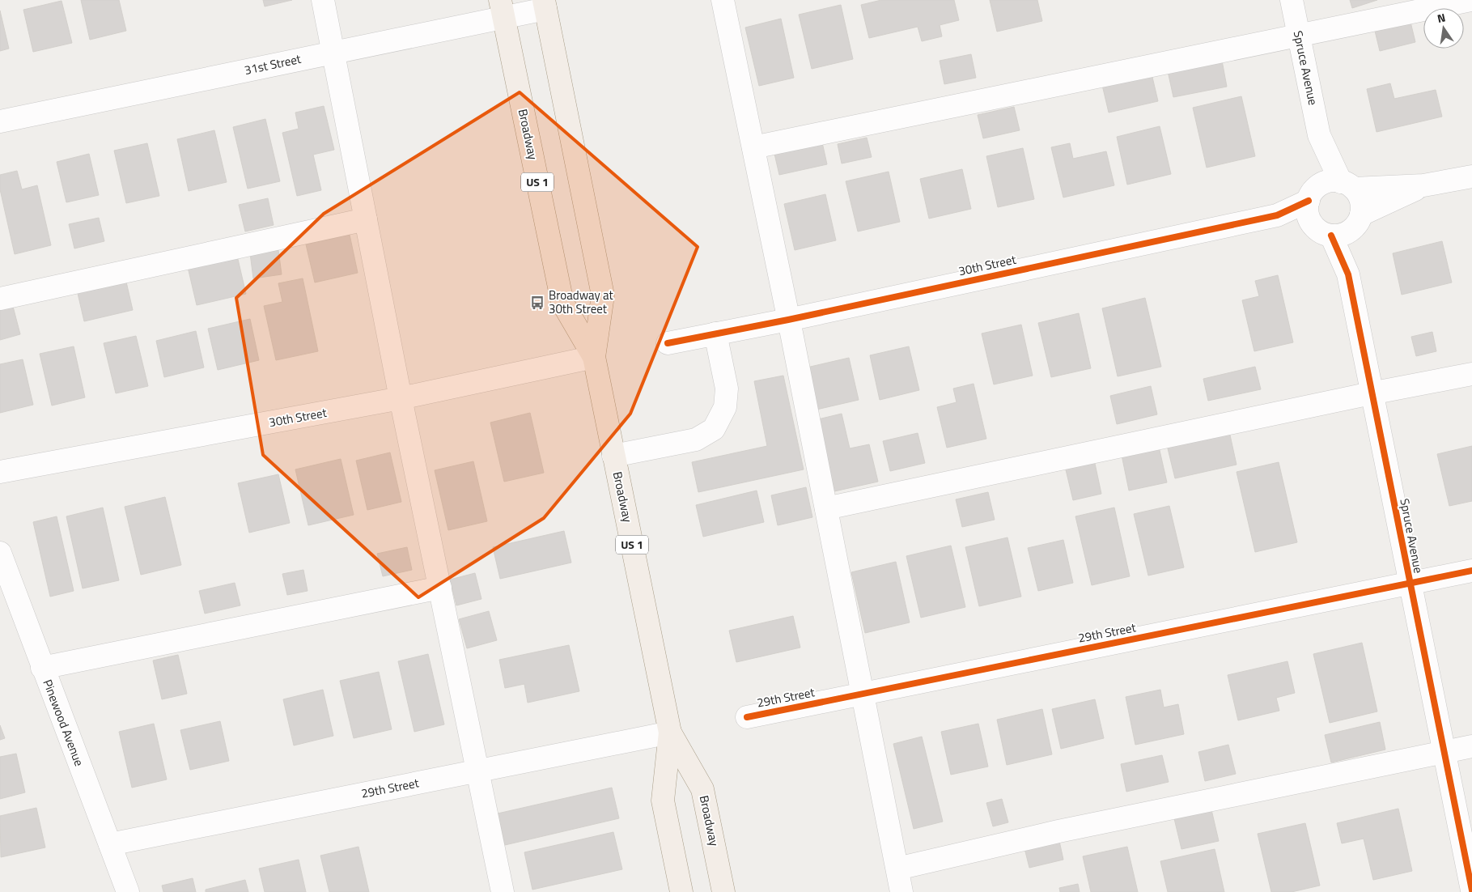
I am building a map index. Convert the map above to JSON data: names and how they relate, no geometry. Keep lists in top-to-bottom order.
{
  "streets": {
    "main road": ["Broadway", "US 1"],
    "street": [
      "31st Street",
      "Spruce Avenue",
      "30th Street",
      "29th Street",
      "Pinewood Avenue"
    ]
  },
  "crossings": [
    ["31st Street", "Broadway"],
    ["Spruce Avenue", "30th Street"],
    ["Spruce Avenue", "29th Street"],
    ["Broadway", "30th Street"],
    ["Broadway", "29th Street"],
    ["29th Street", "Pinewood Avenue"]
  ],
  "places": {
    "bus stop": ["Broadway at 30th Street"]
  },
  "north": "top"
}
